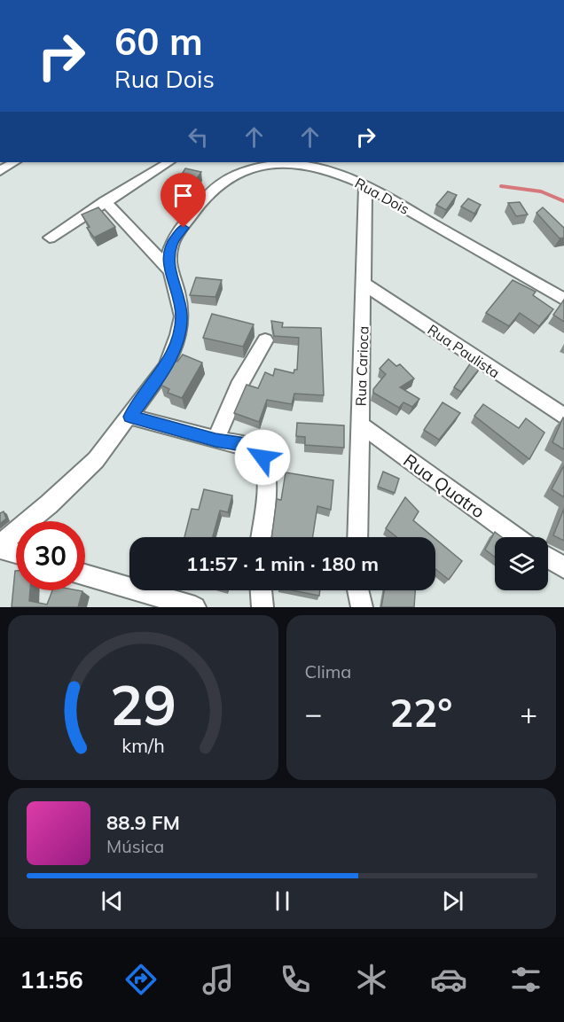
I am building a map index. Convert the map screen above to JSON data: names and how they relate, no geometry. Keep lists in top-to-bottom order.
{
  "streets": {
    "street": [
      "Rua Dois",
      "Rua Paulista",
      "Rua Carioca",
      "Rua Quatro"
    ]
  },
  "crossings": [
    ["Rua Dois", "Rua Carioca"],
    ["Rua Paulista", "Rua Carioca"],
    ["Rua Carioca", "Rua Quatro"]
  ],
  "page": {
    "turn": ["60 m", "Rua Dois"],
    "limit": "30",
    "trip": "11:57 · 1 min · 180 m",
    "tile": "Clima",
    "heat": ["−", "22°", "+"],
    "song": ["88.9 FM", "Música"],
    "tabs": "11:56",
    "gauge": ["29", "km/h"]
  }
}
